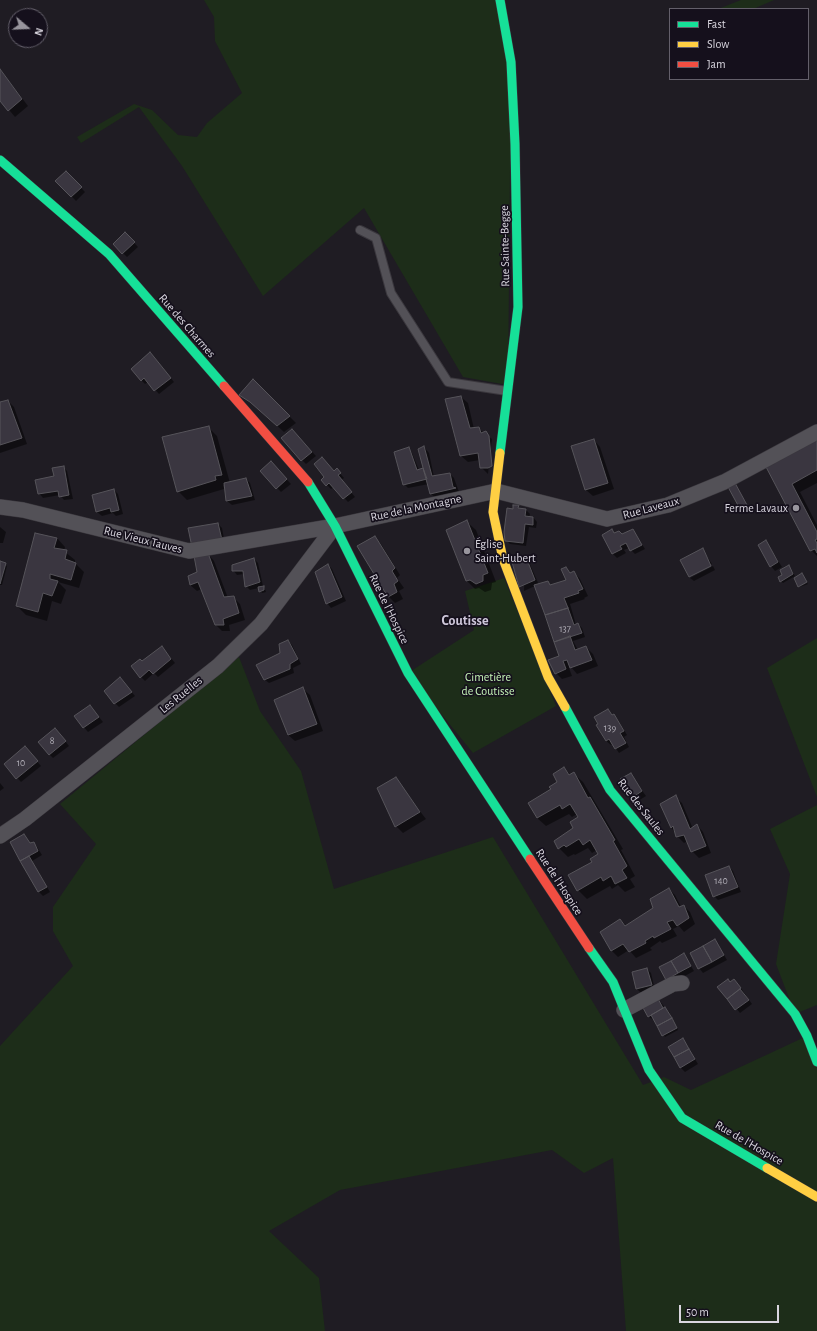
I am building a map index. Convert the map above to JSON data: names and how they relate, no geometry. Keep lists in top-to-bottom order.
{
  "streets": {
    "street": [
      "Rue Sainte-Begge",
      "Rue des Charmes",
      "Rue de la Montagne",
      "Rue Laveaux",
      "Rue Vieux Tauves",
      "Rue de l'Hospice",
      "Les Ruelles",
      "Rue des Saules"
    ]
  },
  "crossings": [
    ["Rue Sainte-Begge", "Rue de la Montagne"],
    ["Rue Sainte-Begge", "Rue Laveaux"],
    ["Rue Sainte-Begge", "Rue des Saules"],
    ["Rue des Charmes", "Rue de la Montagne"],
    ["Rue des Charmes", "Rue Vieux Tauves"],
    ["Rue des Charmes", "Rue de l'Hospice"],
    ["Rue des Charmes", "Les Ruelles"],
    ["Rue de la Montagne", "Rue Laveaux"],
    ["Rue de la Montagne", "Rue Vieux Tauves"],
    ["Rue de la Montagne", "Rue de l'Hospice"],
    ["Rue de la Montagne", "Les Ruelles"],
    ["Rue de la Montagne", "Rue des Saules"],
    ["Rue Laveaux", "Rue des Saules"],
    ["Rue Vieux Tauves", "Rue de l'Hospice"],
    ["Rue Vieux Tauves", "Les Ruelles"],
    ["Rue de l'Hospice", "Les Ruelles"]
  ],
  "districts": ["Coutisse"],
  "parks": ["Cimetière de Coutisse"],
  "places": ["Ferme Lavaux", "Église Saint-Hubert"],
  "house_numbers": [
    "137",
    "139",
    "8",
    "10",
    "140"
  ],
  "legend": ["Fast", "Slow", "Jam"],
  "scale_bar": "50 m",
  "north": "right"
}
